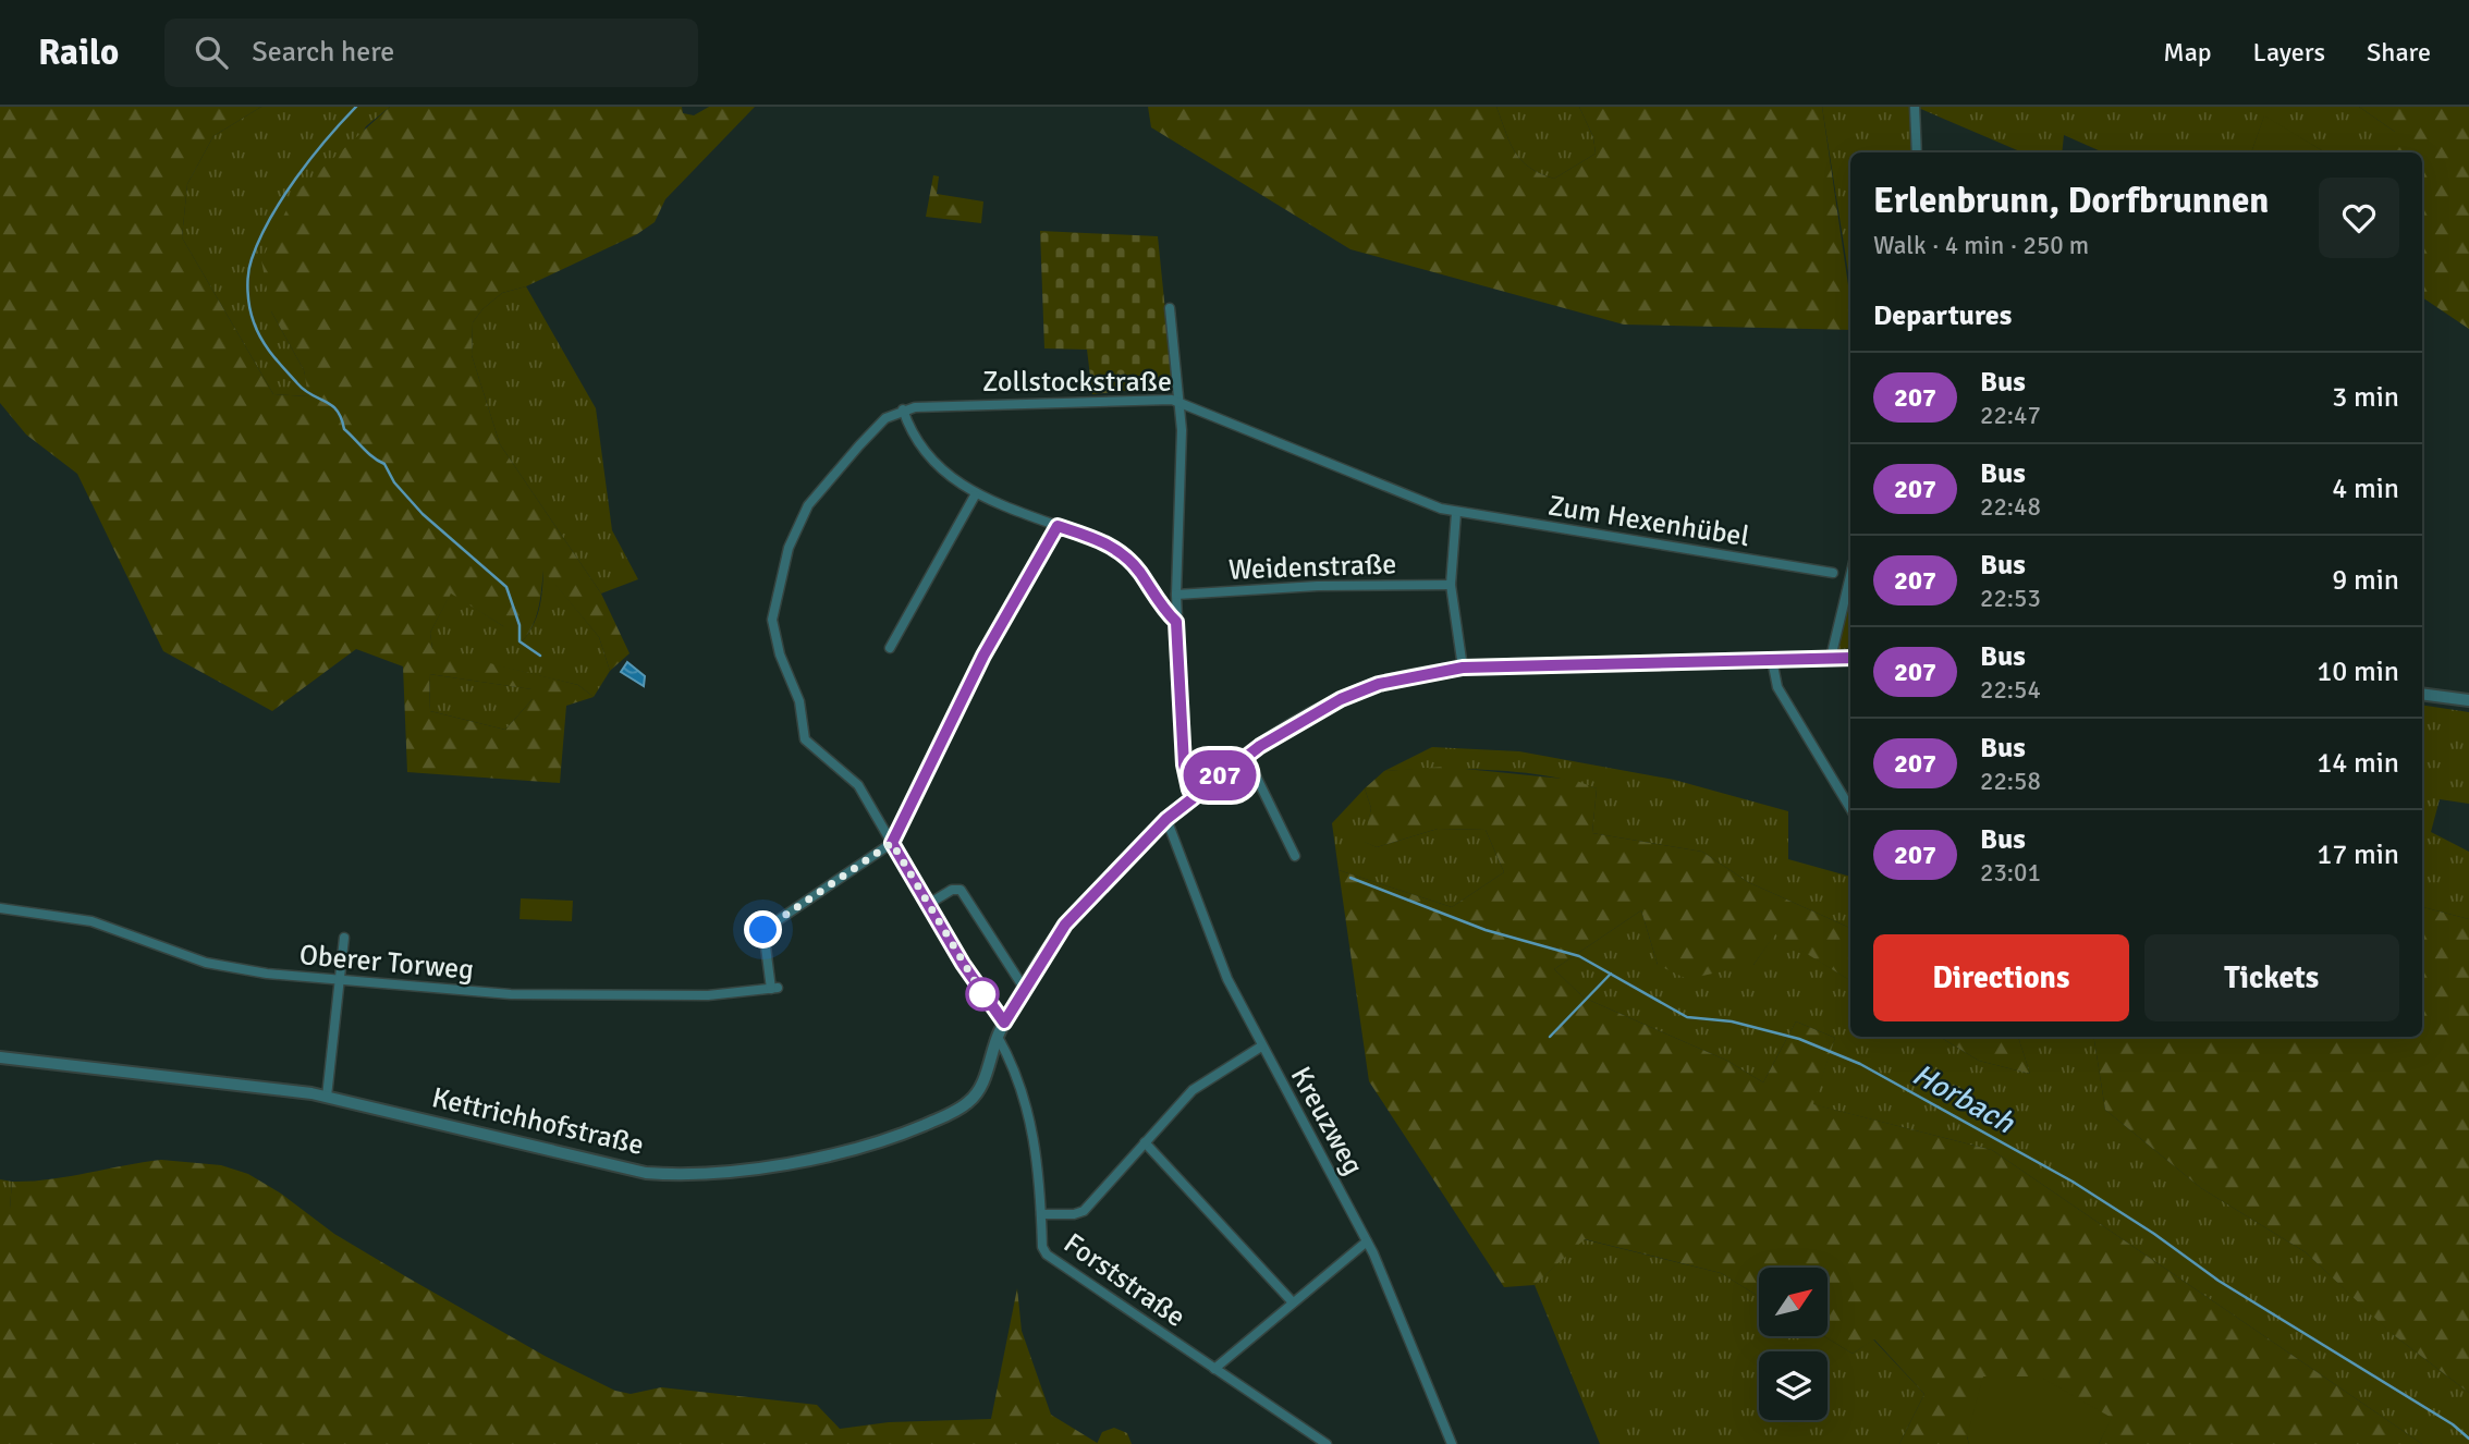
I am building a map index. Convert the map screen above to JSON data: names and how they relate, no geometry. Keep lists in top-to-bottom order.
{
  "streets": {
    "street": [
      "Zollstockstraße",
      "Zum Hexenhübel",
      "Weidenstraße",
      "Oberer Torweg",
      "Kettrichhofstraße",
      "Kreuzweg",
      "Forststraße"
    ]
  },
  "crossings": [
    ["Zollstockstraße", "Zum Hexenhübel"],
    ["Kettrichhofstraße", "Kreuzweg"],
    ["Kettrichhofstraße", "Forststraße"]
  ],
  "water": ["Horbach"],
  "lines": ["bus line 207"],
  "north": "top right",
  "page": {
    "header": "Railo",
    "search": "Search here",
    "nav": ["Map", "Layers", "Share"],
    "on_map": "207",
    "heading": [
      ["Erlenbrunn, Dorfbrunnen", "Walk · 4 min · 250 m"],
      "Departures"
    ],
    "list": [
      {
        "mark": "207",
        "name": "Bus",
        "note": "22:47",
        "value": "3 min"
      },
      {
        "mark": "207",
        "name": "Bus",
        "note": "22:48",
        "value": "4 min"
      },
      {
        "mark": "207",
        "name": "Bus",
        "note": "22:53",
        "value": "9 min"
      },
      {
        "mark": "207",
        "name": "Bus",
        "note": "22:54",
        "value": "10 min"
      },
      {
        "mark": "207",
        "name": "Bus",
        "note": "22:58",
        "value": "14 min"
      },
      {
        "mark": "207",
        "name": "Bus",
        "note": "23:01",
        "value": "17 min"
      }
    ],
    "buttons": ["Directions", "Tickets"]
  }
}
